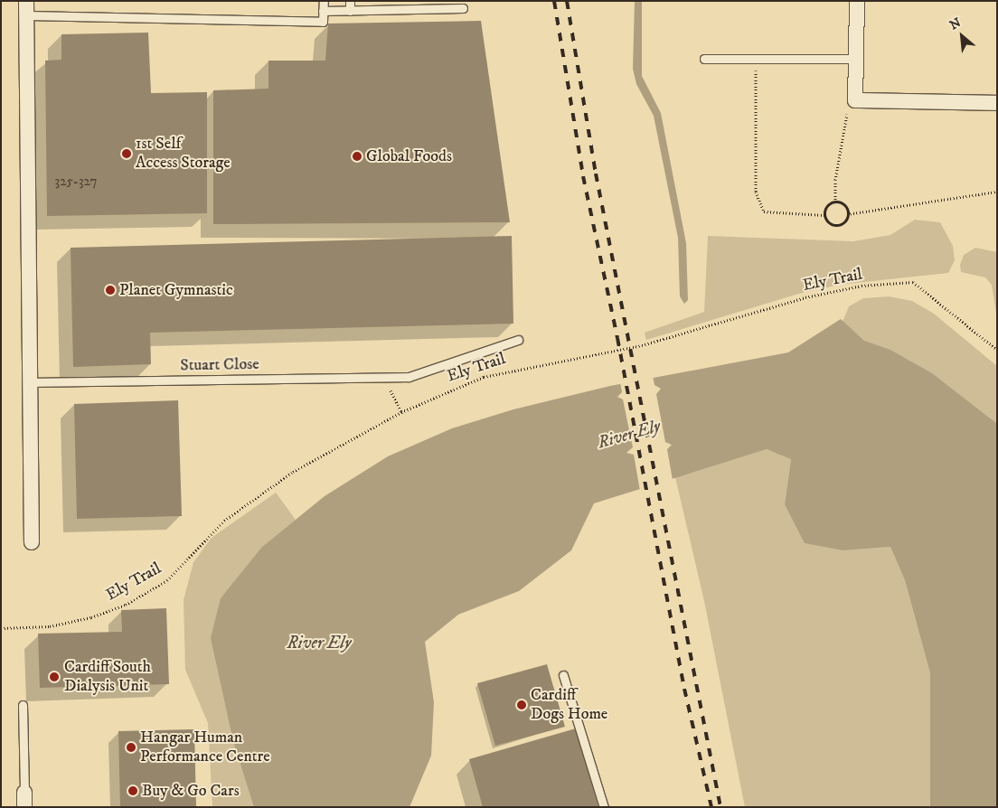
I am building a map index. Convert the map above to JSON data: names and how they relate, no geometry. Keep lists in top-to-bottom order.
{
  "streets": {
    "lane": ["Stuart Close"],
    "path": ["Ely Trail"]
  },
  "water": ["River Ely"],
  "places": [
    "1st Self Access Storage",
    "Global Foods",
    "Planet Gymnastic",
    "Cardiff South Dialysis Unit",
    "Cardiff Dogs Home",
    "Hangar Human Performance Centre",
    "Buy & Go Cars"
  ],
  "house_numbers": ["325-327"],
  "north": "top left"
}
